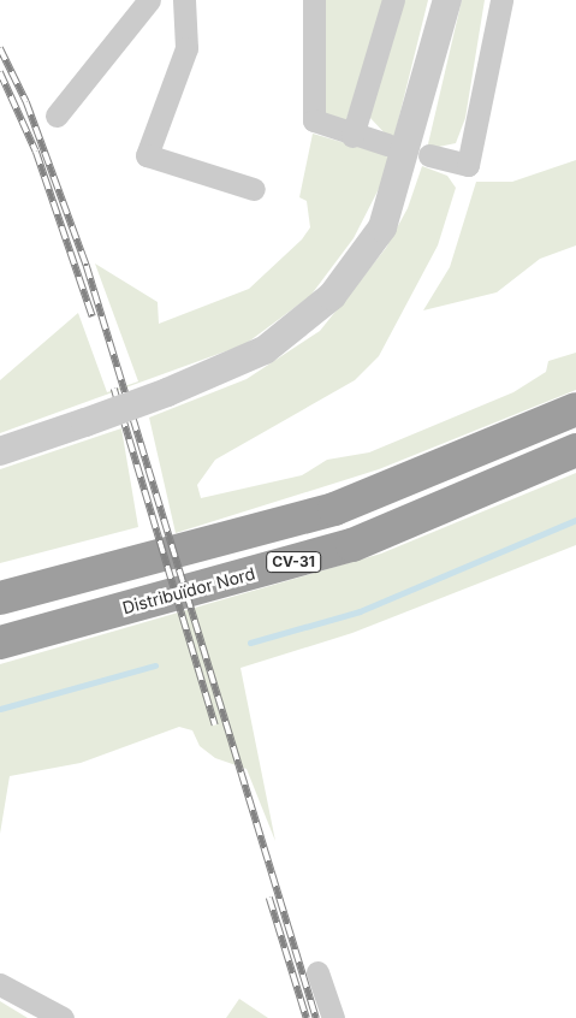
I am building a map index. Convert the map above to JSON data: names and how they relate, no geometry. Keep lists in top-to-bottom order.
{
  "streets": {
    "highway": ["CV-31", "Distribuïdor Nord"]
  }
}
